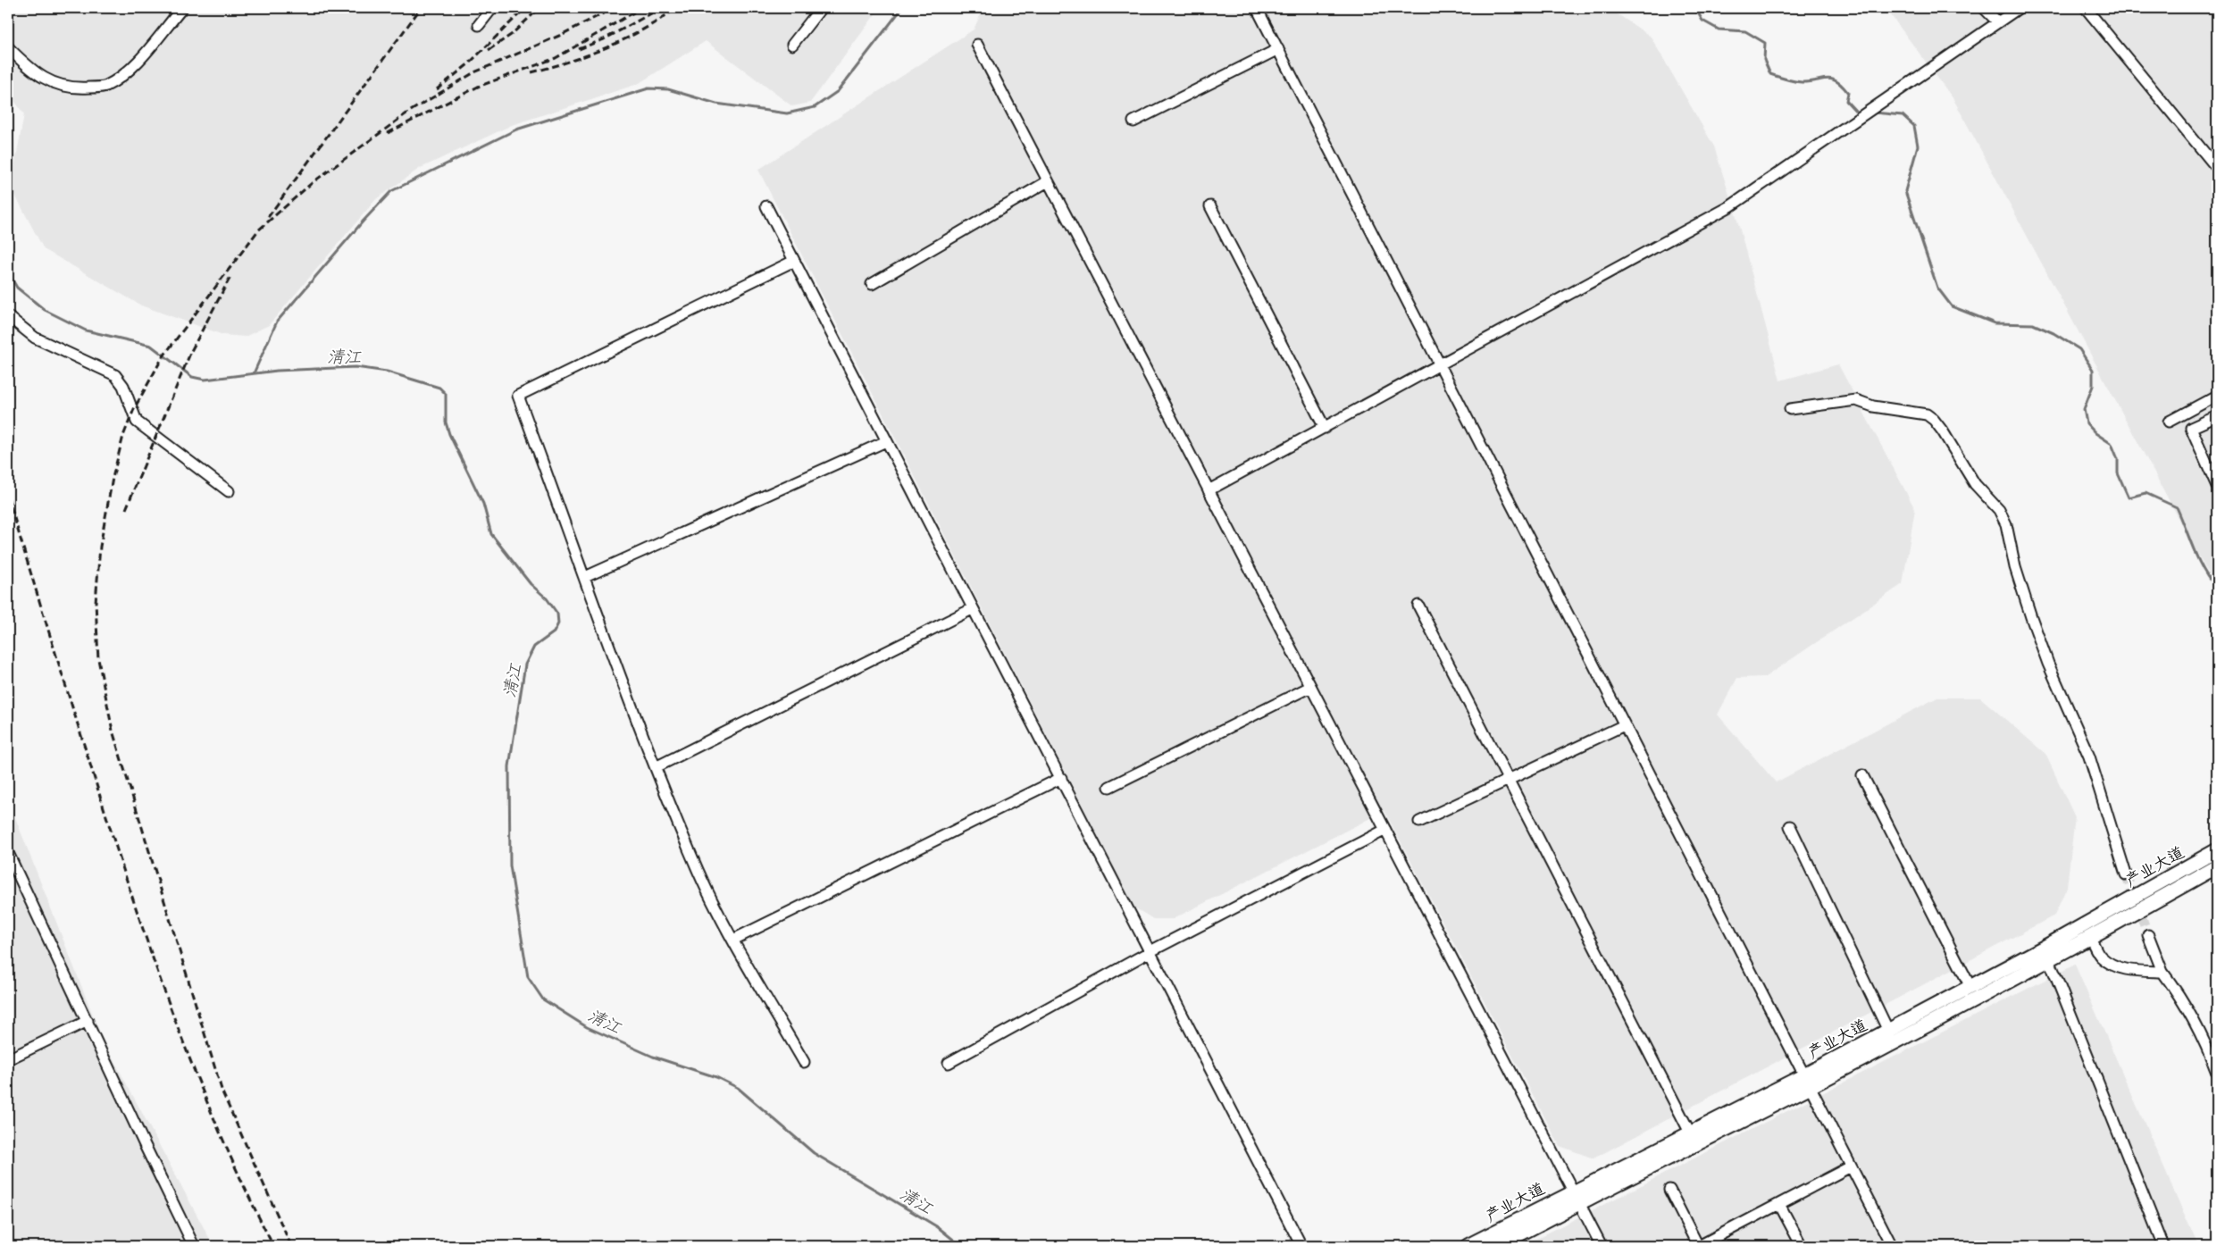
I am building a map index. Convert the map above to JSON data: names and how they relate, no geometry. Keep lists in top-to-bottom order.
{
  "streets": {
    "main road": ["产业大道"]
  },
  "water": ["清江"]
}
